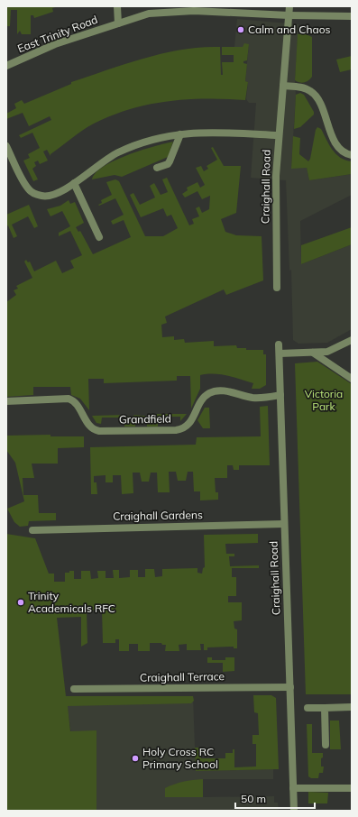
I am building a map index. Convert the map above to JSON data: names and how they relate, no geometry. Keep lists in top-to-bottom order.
{
  "streets": {
    "street": [
      "East Trinity Road",
      "Craighall Road",
      "Grandfield",
      "Craighall Gardens",
      "Craighall Terrace"
    ]
  },
  "crossings": [
    ["East Trinity Road", "Craighall Road"],
    ["Craighall Road", "Grandfield"],
    ["Craighall Road", "Craighall Gardens"],
    ["Craighall Road", "Craighall Terrace"]
  ],
  "parks": ["Victoria Park"],
  "places": ["Calm and Chaos", "Trinity Academicals RFC", "Holy Cross RC Primary School"],
  "scale_bar": "50 m"
}
